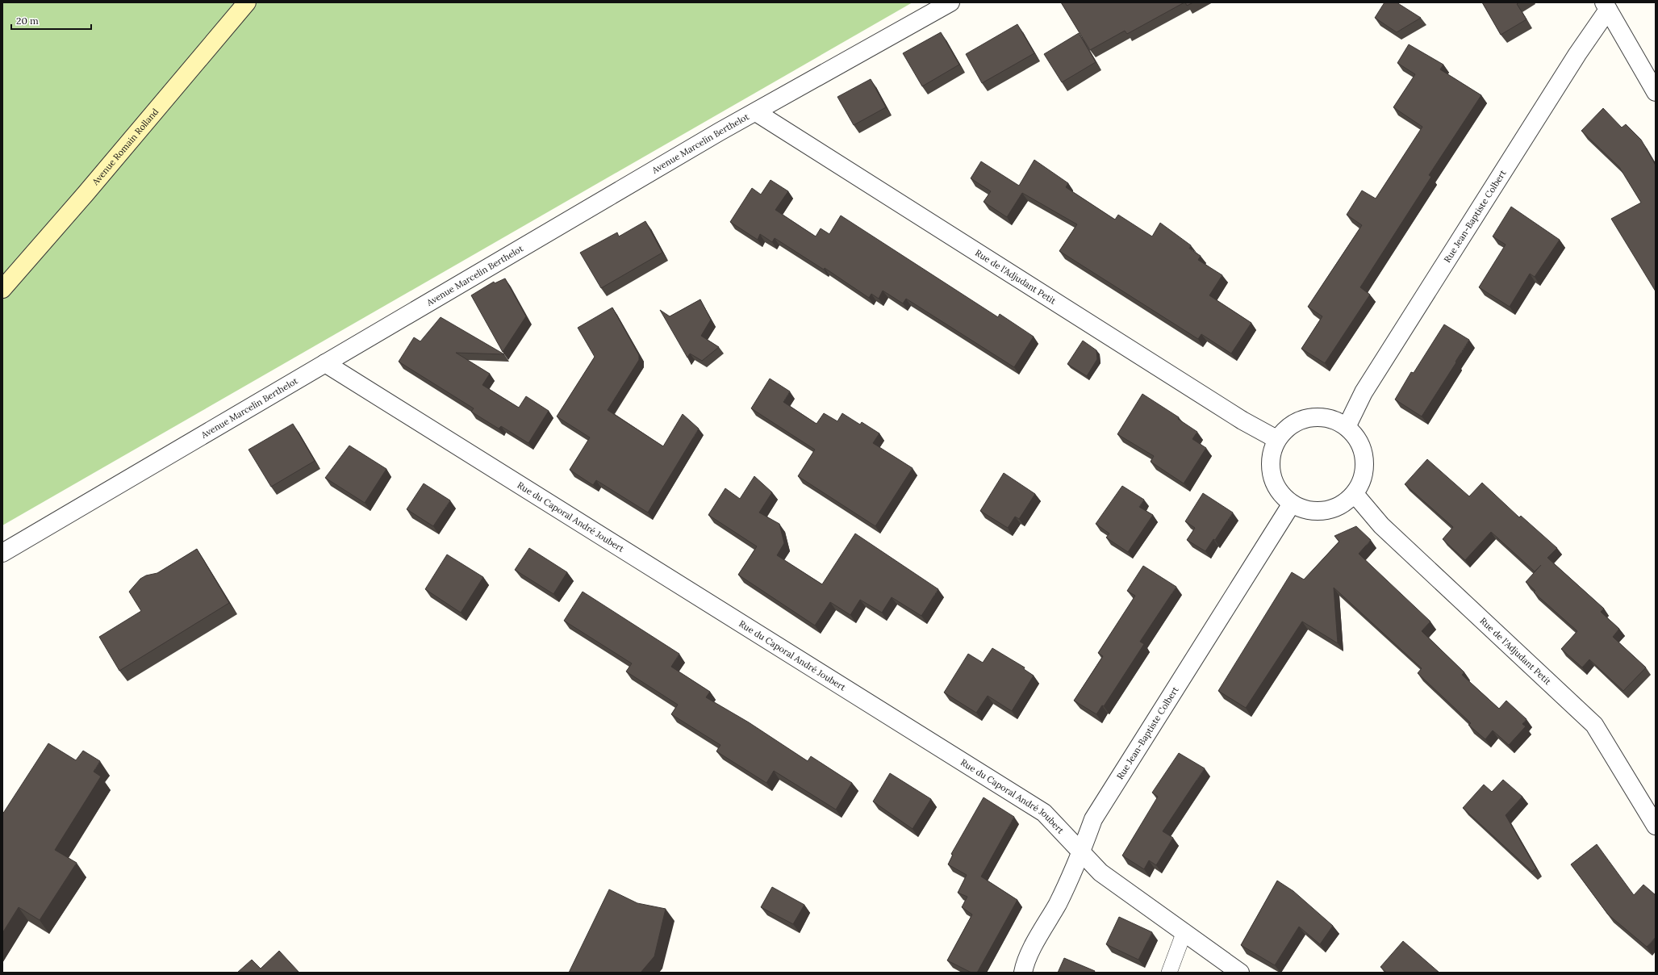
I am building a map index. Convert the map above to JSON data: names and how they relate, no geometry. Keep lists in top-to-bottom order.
{
  "streets": {
    "main road": ["Avenue Romain Rolland"],
    "street": [
      "Avenue Marcelin Berthelot",
      "Rue Jean-Baptiste Colbert",
      "Rue de l'Adjudant Petit",
      "Rue du Caporal André Joubert"
    ]
  },
  "crossings": [
    ["Avenue Marcelin Berthelot", "Rue de l'Adjudant Petit"],
    ["Avenue Marcelin Berthelot", "Rue du Caporal André Joubert"],
    ["Rue Jean-Baptiste Colbert", "Rue de l'Adjudant Petit"],
    ["Rue Jean-Baptiste Colbert", "Rue du Caporal André Joubert"]
  ],
  "scale_bar": "20 m"
}
